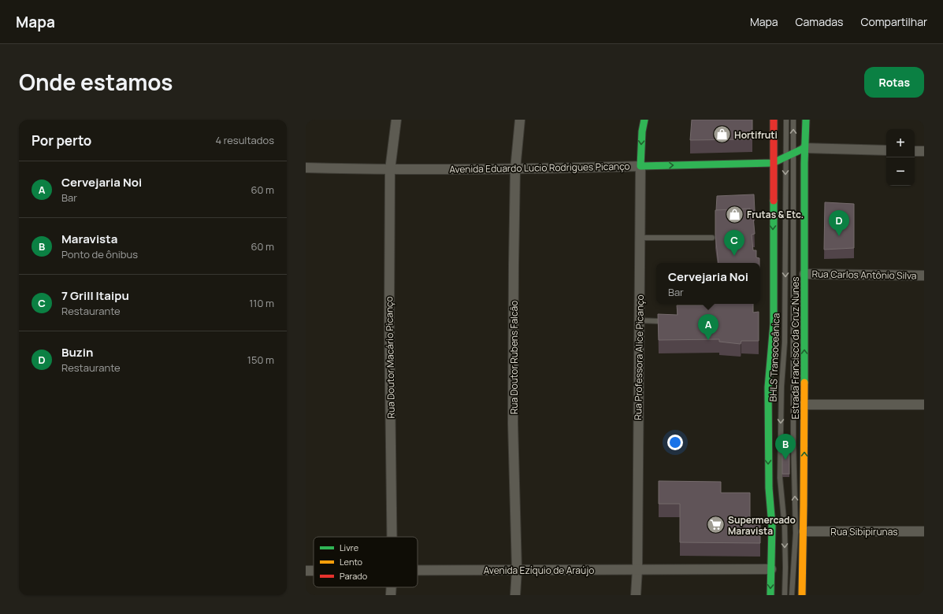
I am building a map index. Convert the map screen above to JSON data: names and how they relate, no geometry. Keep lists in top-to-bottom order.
{
  "streets": {
    "main road": ["Avenida Eduardo Lucio Rodrigues Picanço", "Estrada Francisco da Cruz Nunes", "Rua Professora Alice Picanço"],
    "street": [
      "Rua Carlos Antônio Silva",
      "Rua Doutor Macário Picanço",
      "Rua Doutor Rubens Falcão",
      "Rua Sibipirunas",
      "Avenida Ezíquio de Araújo"
    ],
    "lane": ["BHLS Transoceânica"]
  },
  "crossings": [
    ["Avenida Eduardo Lucio Rodrigues Picanço", "Rua Doutor Macário Picanço"],
    ["Avenida Eduardo Lucio Rodrigues Picanço", "Rua Doutor Rubens Falcão"],
    ["Avenida Eduardo Lucio Rodrigues Picanço", "Rua Professora Alice Picanço"],
    ["Rua Carlos Antônio Silva", "Estrada Francisco da Cruz Nunes"],
    ["Estrada Francisco da Cruz Nunes", "Rua Sibipirunas"],
    ["Rua Doutor Rubens Falcão", "Avenida Ezíquio de Araújo"],
    ["Rua Professora Alice Picanço", "Avenida Ezíquio de Araújo"]
  ],
  "places": {
    "shop": ["Hortifruti", "Frutas & Etc."],
    "supermarket": ["Supermercado Maravista"]
  },
  "legend": ["Livre", "Lento", "Parado"],
  "page": {
    "header": "Mapa",
    "nav": ["Mapa", "Camadas", "Compartilhar"],
    "title": "Onde estamos",
    "buttons": "Rotas",
    "heading": ["Por perto", "4 resultados"],
    "map_buttons": ["+", "−"],
    "list": [
      {
        "mark": "A",
        "name": "Cervejaria Noi",
        "note": "Bar",
        "value": "60 m"
      },
      {
        "mark": "B",
        "name": "Maravista",
        "note": "Ponto de ônibus",
        "value": "60 m"
      },
      {
        "mark": "C",
        "name": "7 Grill Itaipu",
        "note": "Restaurante",
        "value": "110 m"
      },
      {
        "mark": "D",
        "name": "Buzin",
        "note": "Restaurante",
        "value": "150 m"
      }
    ],
    "pins": [
      "D",
      "C",
      "A",
      "B"
    ],
    "popup": ["Cervejaria Noi", "Bar"]
  }
}
